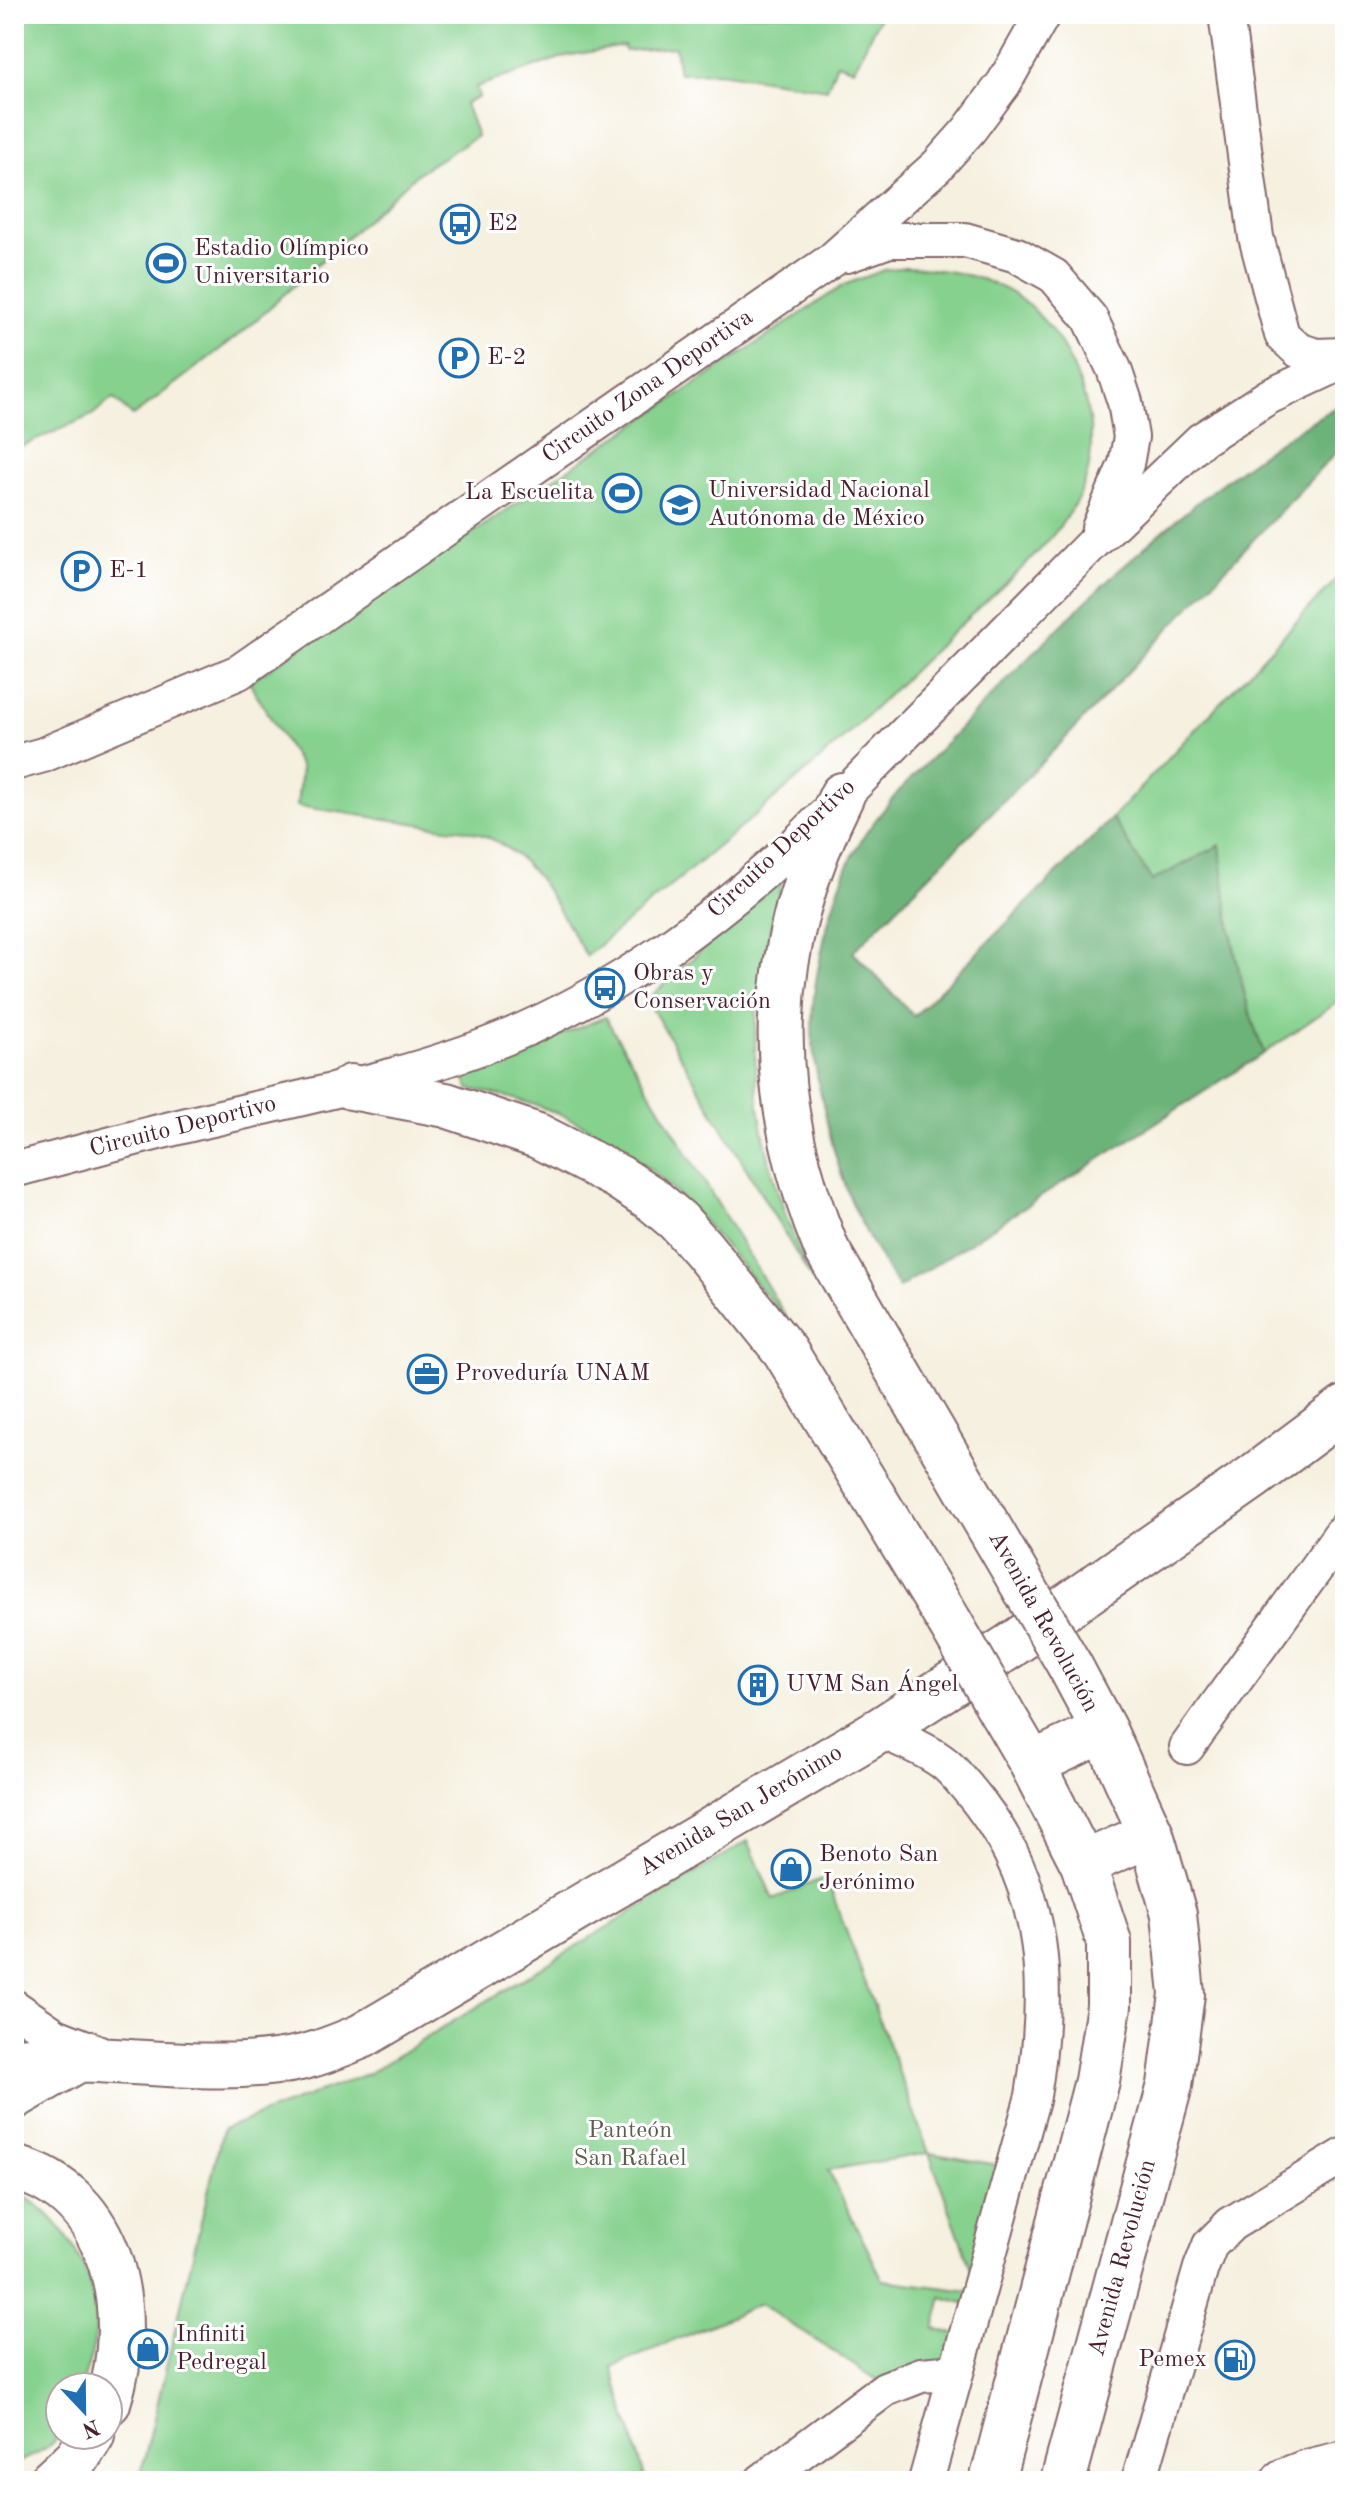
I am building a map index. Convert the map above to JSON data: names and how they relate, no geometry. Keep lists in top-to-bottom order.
{
  "streets": {
    "main road": ["Avenida Revolución", "Avenida San Jerónimo"],
    "street": ["Circuito Zona Deportiva", "Circuito Deportivo"]
  },
  "crossings": [
    ["Circuito Deportivo", "Avenida Revolución"]
  ],
  "parks": ["Panteón San Rafael"],
  "places": {
    "bus stop": ["E2", "Obras y Conservación"],
    "sports": ["Estadio Olímpico Universitario", "La Escuelita"],
    "parking": ["E-2", "E-1"],
    "school or university": ["Universidad Nacional Autónoma de México"],
    "office": ["Proveduría UNAM"],
    "building": ["UVM San Ángel"],
    "shop": ["Benoto San Jerónimo", "Infiniti Pedregal"],
    "fuel station": ["Pemex"]
  },
  "north": "bottom"
}
